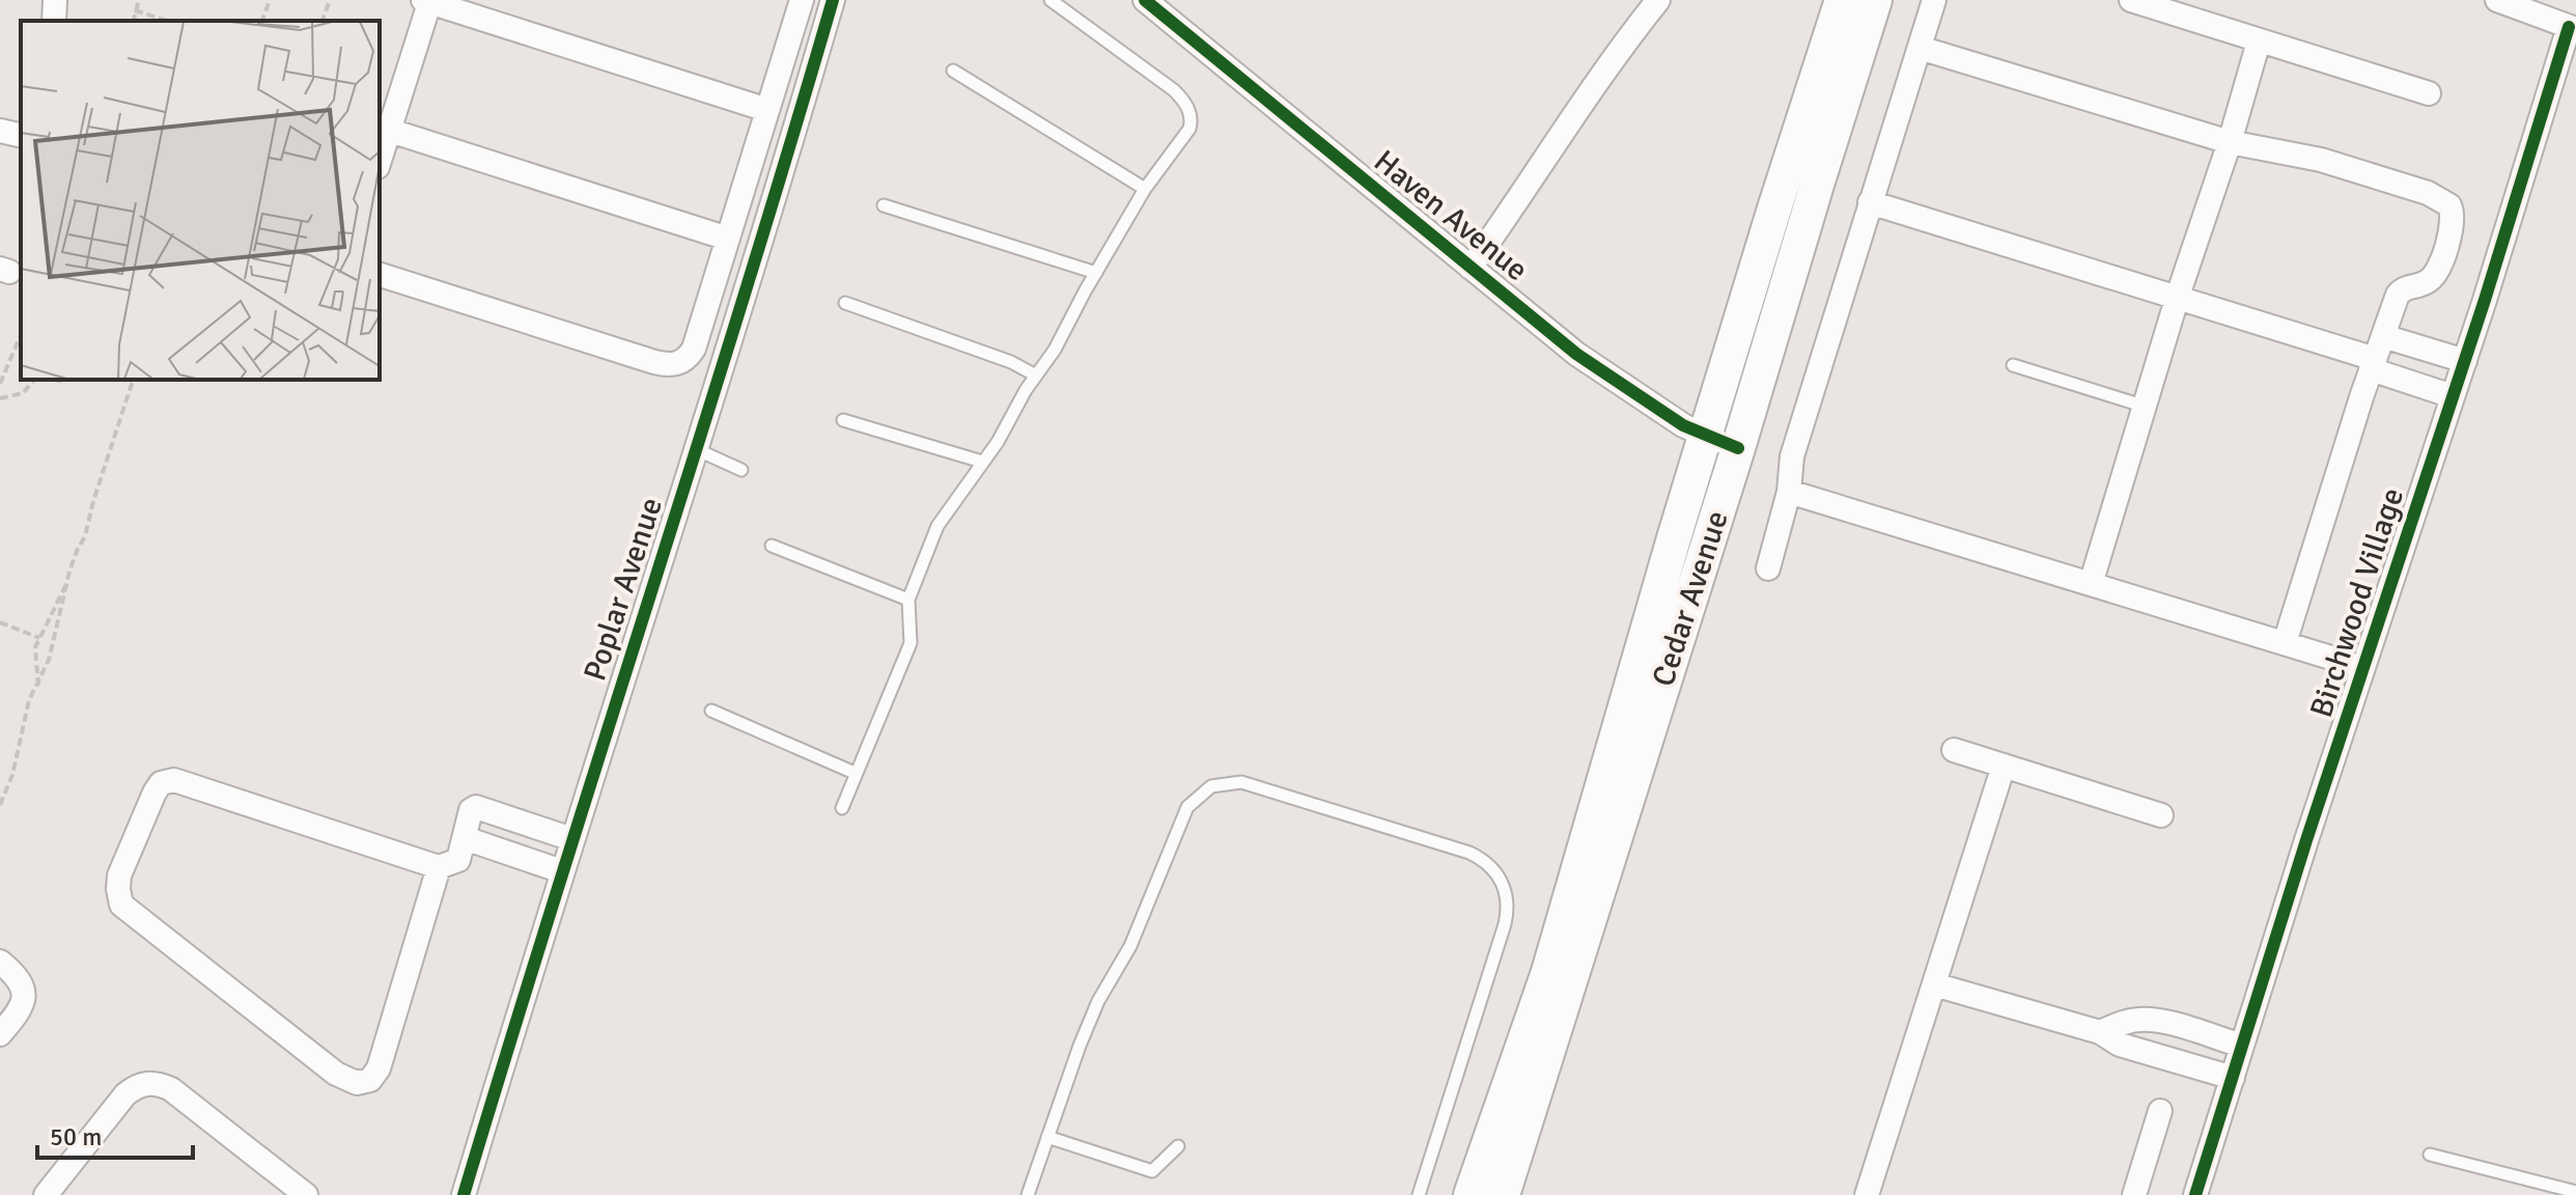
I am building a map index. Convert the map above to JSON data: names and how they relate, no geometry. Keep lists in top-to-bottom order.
{
  "streets": {
    "main road": ["Cedar Avenue"],
    "street": ["Haven Avenue", "Poplar Avenue", "Birchwood Village"]
  },
  "crossings": [
    ["Haven Avenue", "Cedar Avenue"]
  ],
  "scale_bar": "50 m"
}
